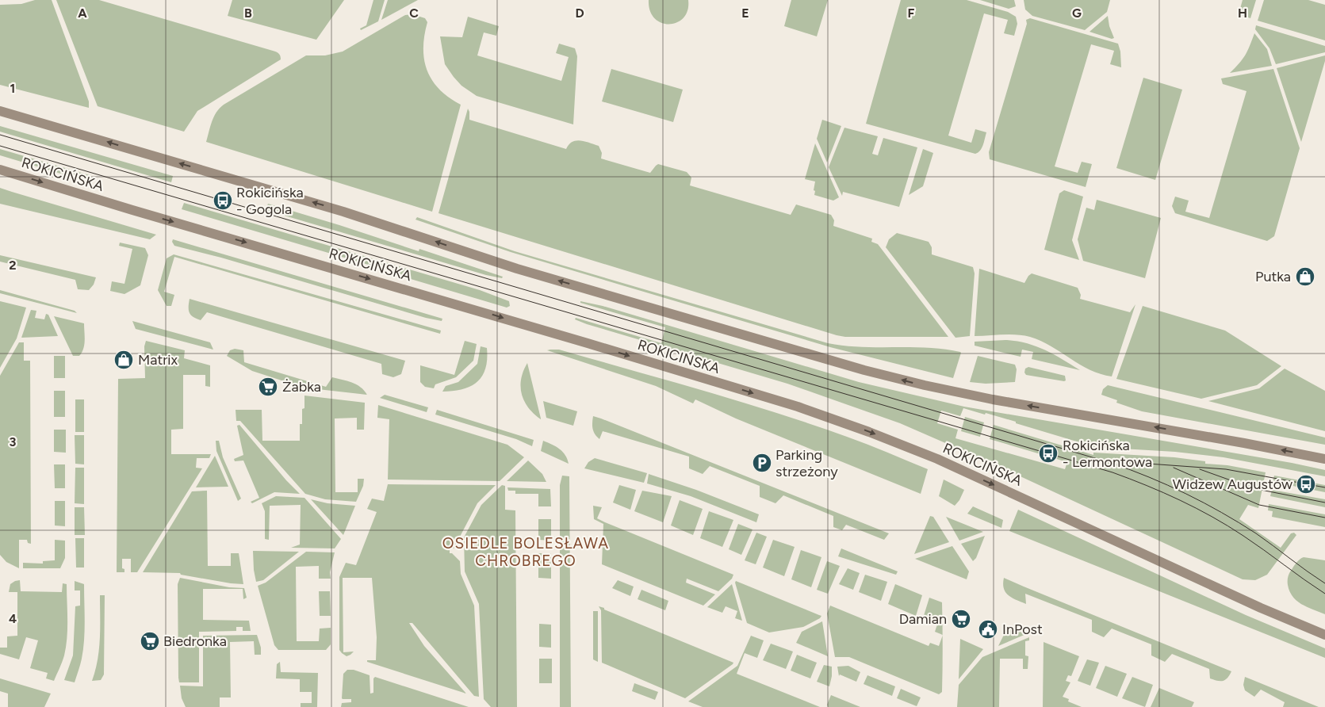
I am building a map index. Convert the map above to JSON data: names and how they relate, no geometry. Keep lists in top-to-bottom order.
{
  "streets": {
    "main road": ["ROKICIŃSKA"]
  },
  "districts": ["OSIEDLE BOLESŁAWA CHROBREGO"],
  "places": {
    "bus stop": ["Rokicińska - Gogola", "Rokicińska - Lermontowa", "Widzew Augustów"],
    "shop": ["Putka", "Matrix"],
    "supermarket": ["Żabka", "Damian", "Biedronka"],
    "parking": ["Parking strzeżony"],
    "public building": ["InPost"]
  },
  "grid": {
    "columns": [
      "A",
      "B",
      "C",
      "D",
      "E",
      "F",
      "G",
      "H"
    ],
    "rows": [
      "1",
      "2",
      "3",
      "4"
    ]
  }
}
